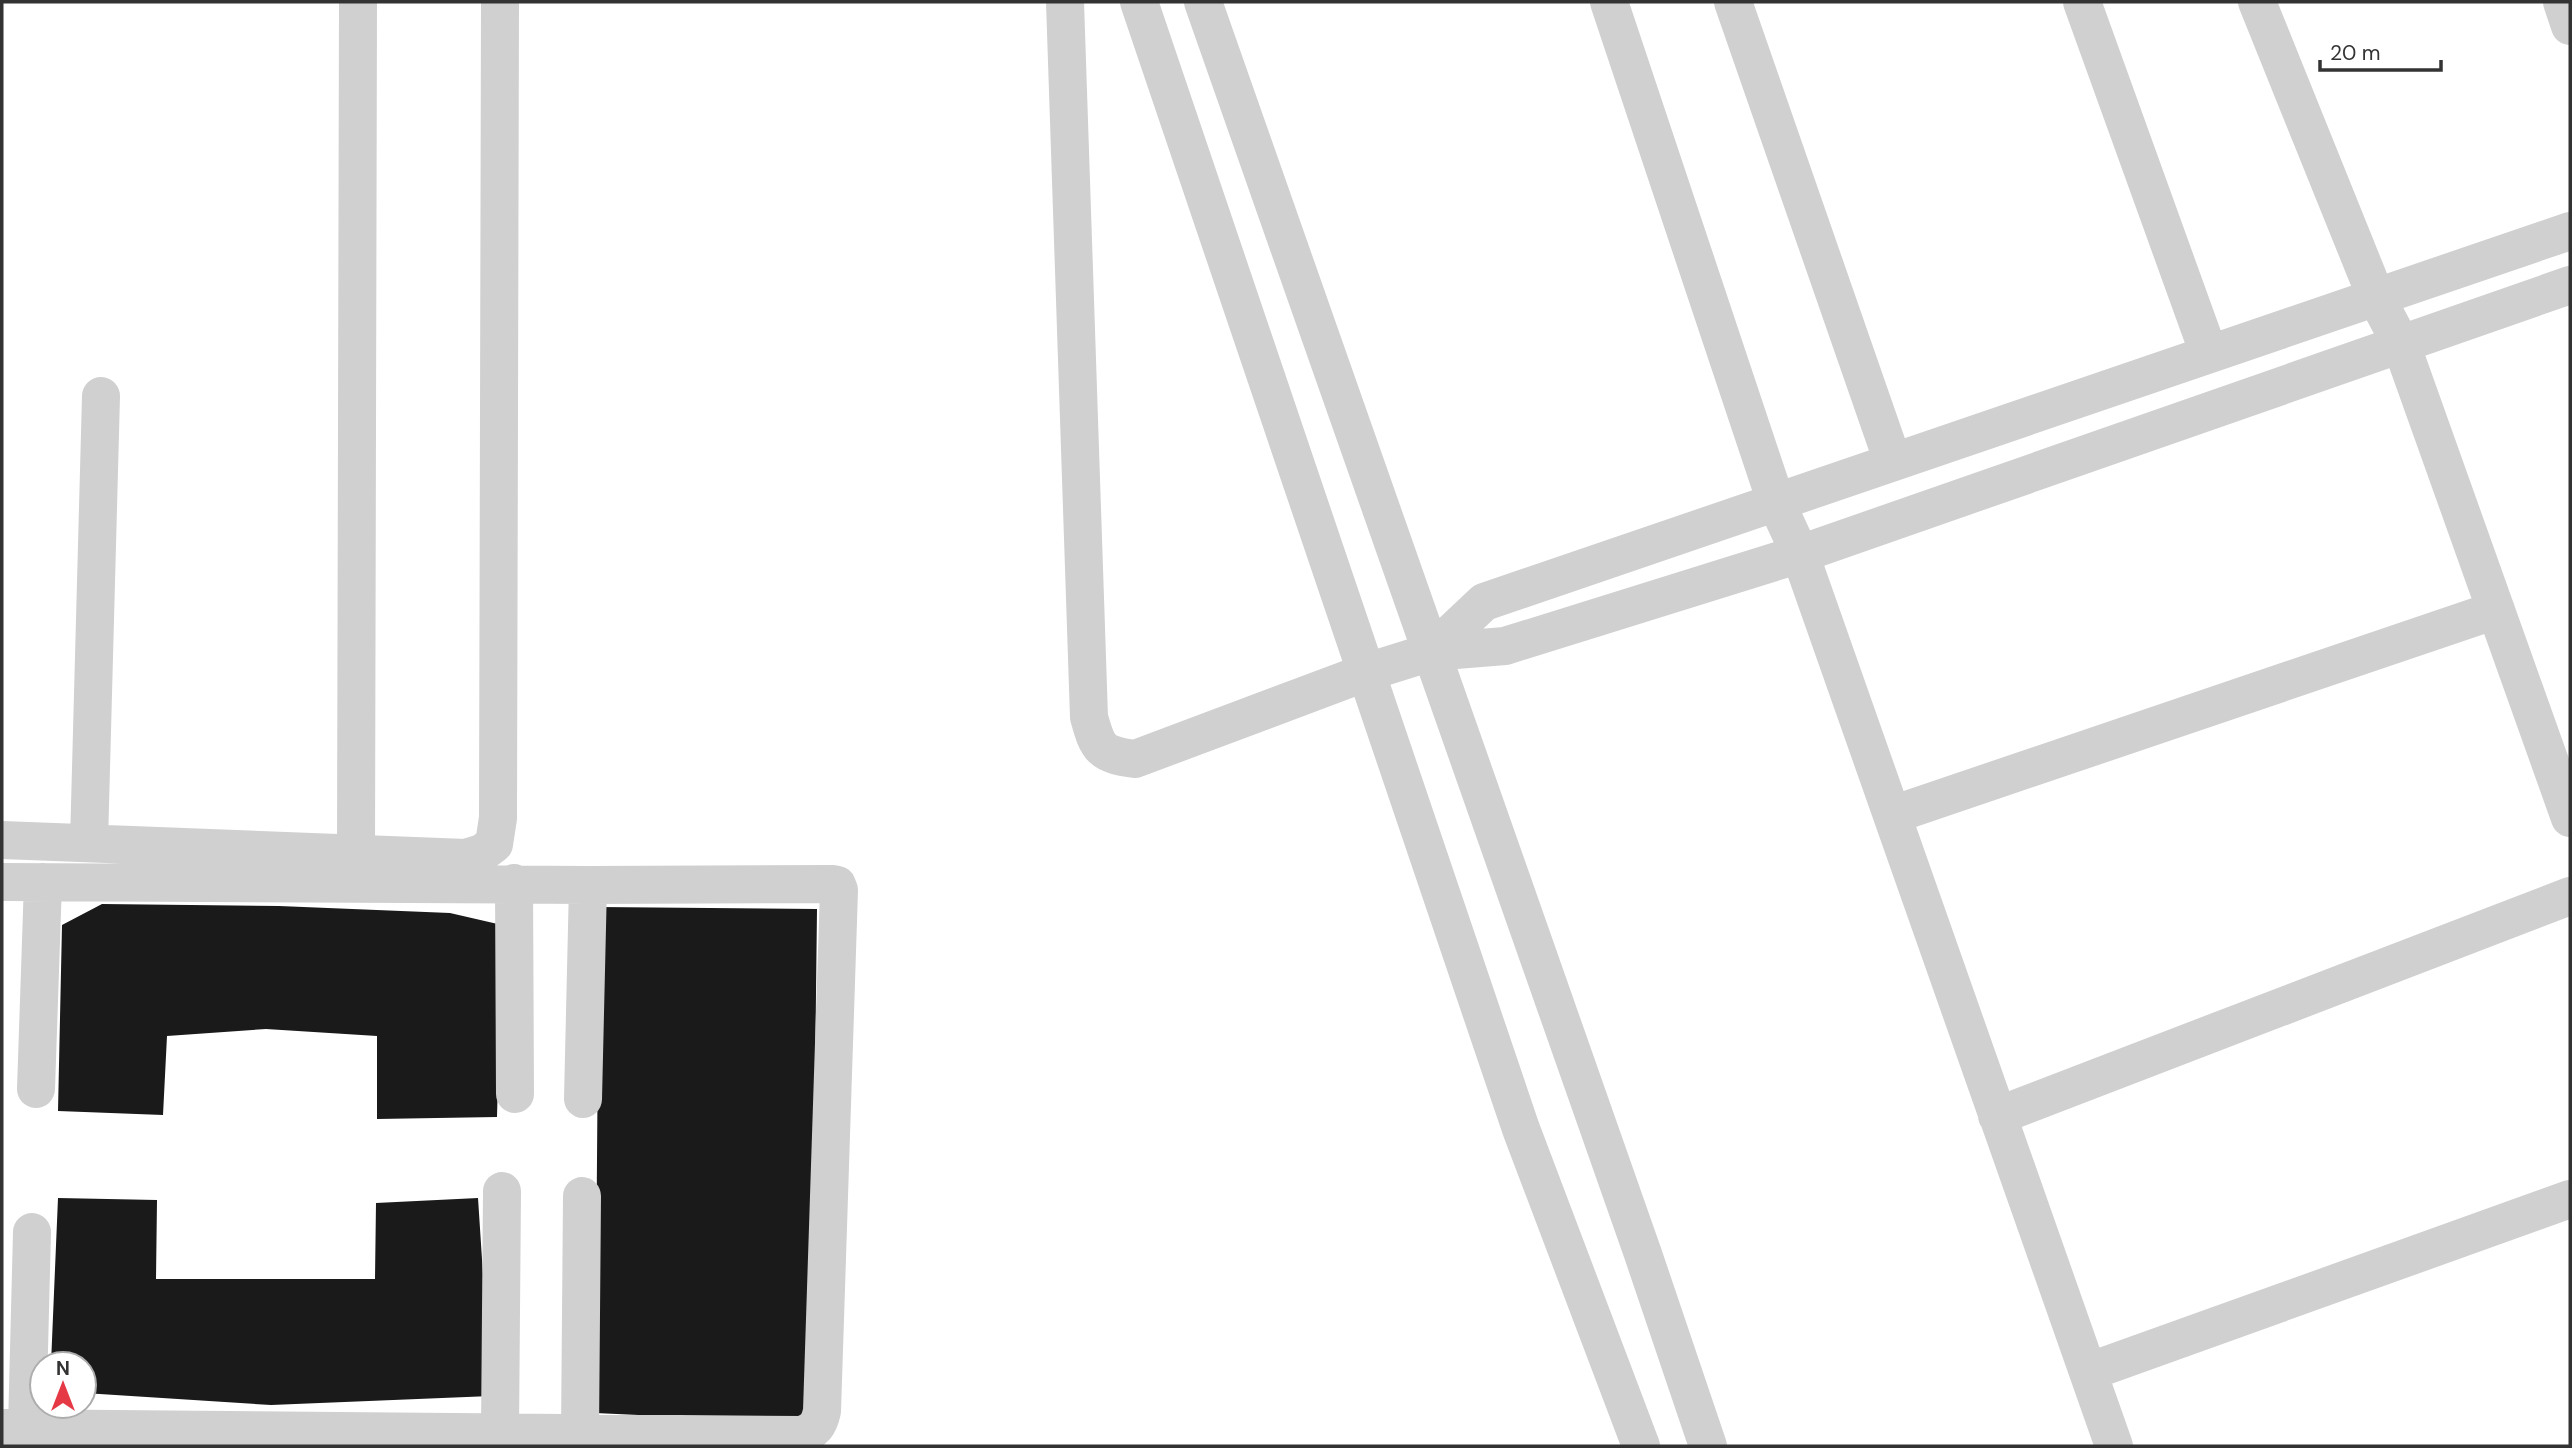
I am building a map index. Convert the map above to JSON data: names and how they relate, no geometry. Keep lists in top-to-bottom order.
{
  "scale_bar": "20 m",
  "north": "top"
}
